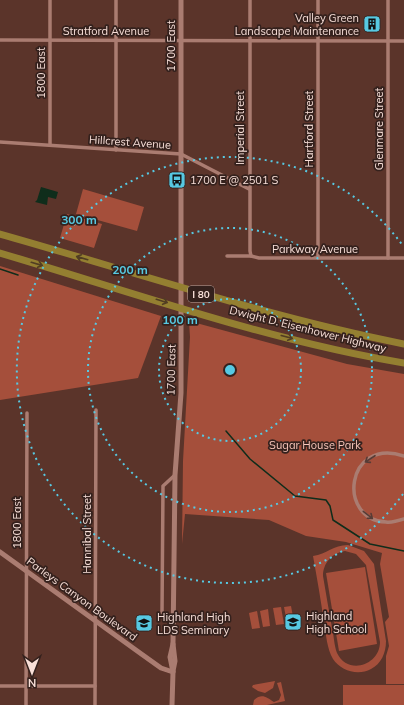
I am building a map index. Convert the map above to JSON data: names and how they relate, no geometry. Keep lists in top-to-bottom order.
{
  "streets": {
    "highway": ["I 80", "Dwight D. Eisenhower Highway"],
    "street": [
      "Stratford Avenue",
      "1700 East",
      "1800 East",
      "Imperial Street",
      "Hartford Street",
      "Glenmare Street",
      "Hillcrest Avenue",
      "Parkway Avenue",
      "Hannibal Street",
      "Parleys Canyon Boulevard"
    ]
  },
  "crossings": [
    ["Stratford Avenue", "1700 East"],
    ["Stratford Avenue", "1800 East"],
    ["Stratford Avenue", "Imperial Street"],
    ["Stratford Avenue", "Hartford Street"],
    ["Stratford Avenue", "Glenmare Street"],
    ["1700 East", "Hillcrest Avenue"],
    ["1700 East", "Parleys Canyon Boulevard"],
    ["1800 East", "Hillcrest Avenue"],
    ["1800 East", "Parleys Canyon Boulevard"],
    ["Imperial Street", "Hillcrest Avenue"],
    ["Imperial Street", "Parkway Avenue"],
    ["Hartford Street", "Parkway Avenue"],
    ["Glenmare Street", "Parkway Avenue"],
    ["Hannibal Street", "Parleys Canyon Boulevard"]
  ],
  "parks": ["Sugar House Park"],
  "places": {
    "building": ["Valley Green Landscape Maintenance"],
    "bus stop": ["1700 E @ 2501 S"],
    "school or university": ["Highland High School", "Highland High LDS Seminary"]
  },
  "north": "bottom",
  "rings": ["300 m", "200 m", "100 m"]
}
